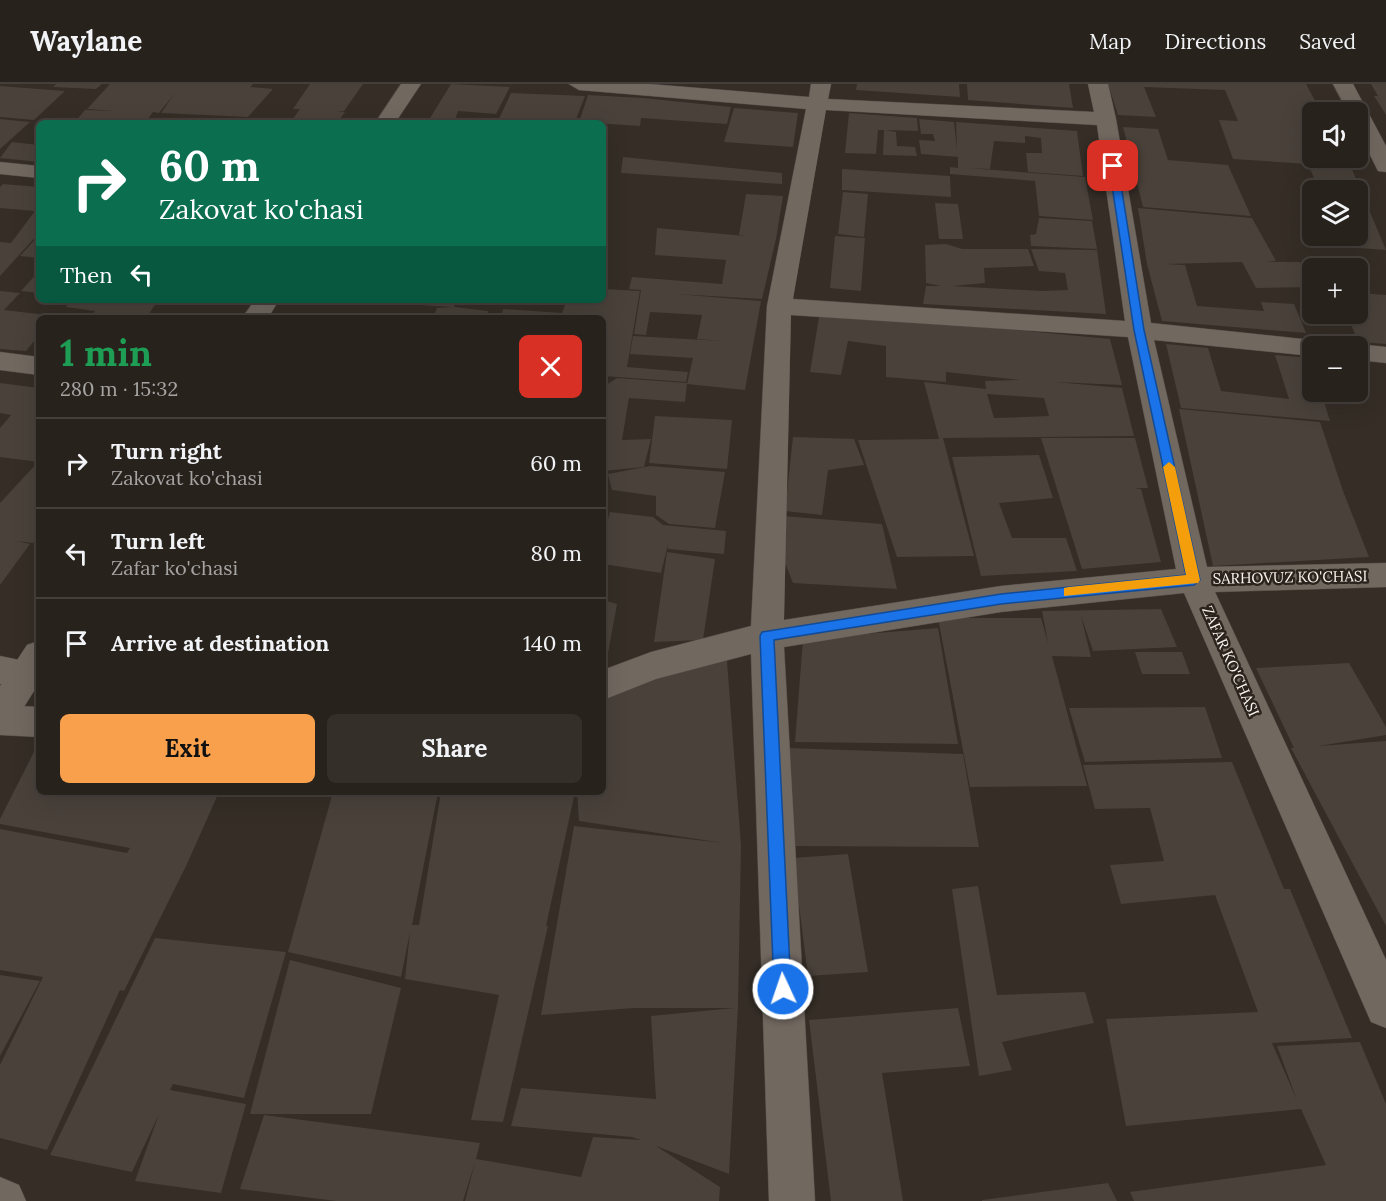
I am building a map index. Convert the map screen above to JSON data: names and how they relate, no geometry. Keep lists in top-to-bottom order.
{
  "streets": {
    "street": ["SARHOVUZ KO'CHASI", "ZAFAR KO'CHASI"]
  },
  "crossings": [
    ["SARHOVUZ KO'CHASI", "ZAFAR KO'CHASI"]
  ],
  "page": {
    "header": "Waylane",
    "nav": ["Map", "Directions", "Saved"],
    "map_buttons": ["+", "−"],
    "turn": ["60 m", "Zakovat ko'chasi"],
    "then": "Then",
    "heading": ["1 min", "280 m · 15:32"],
    "list": [
      {
        "name": "Turn right",
        "note": "Zakovat ko'chasi",
        "value": "60 m"
      },
      {
        "name": "Turn left",
        "note": "Zafar ko'chasi",
        "value": "80 m"
      },
      {
        "name": "Arrive at destination",
        "value": "140 m"
      }
    ],
    "buttons": ["Exit", "Share"]
  }
}
